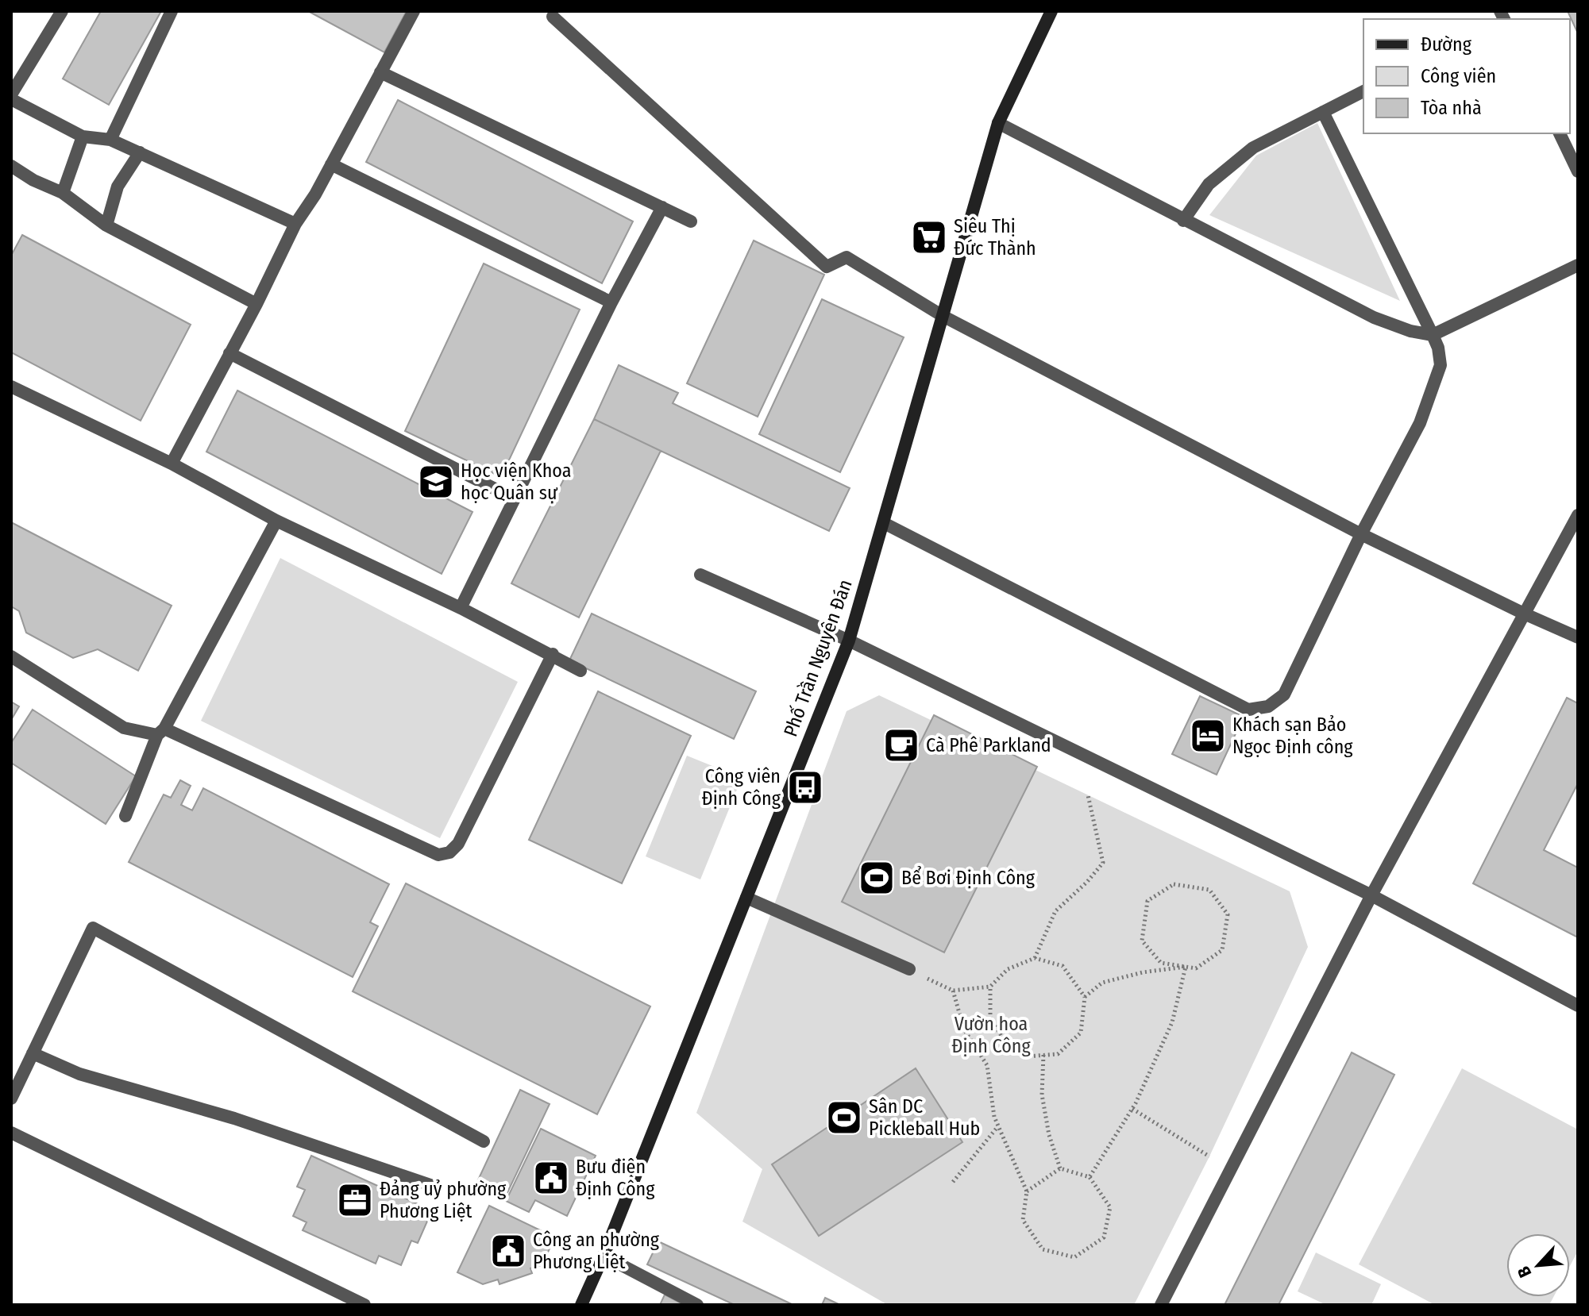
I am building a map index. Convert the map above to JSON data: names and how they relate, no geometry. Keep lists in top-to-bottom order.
{
  "streets": {
    "street": ["Phố Trần Nguyên Đán"]
  },
  "parks": ["Vườn hoa Định Công"],
  "places": {
    "supermarket": ["Siêu Thị Đức Thành"],
    "school or university": ["Học viện Khoa học Quân sự"],
    "hotel": ["Khách sạn Bảo Ngọc Định công"],
    "cafe": ["Cà Phê Parkland"],
    "bus stop": ["Công viên Định Công"],
    "sports": ["Bể Bơi Định Công", "Sân DC Pickleball Hub"],
    "public building": ["Bưu điện Định Công", "Công an phường Phương Liệt"],
    "office": ["Đảng uỷ phường Phương Liệt"]
  },
  "legend": ["Đường", "Công viên", "Tòa nhà"],
  "north": "bottom left"
}
